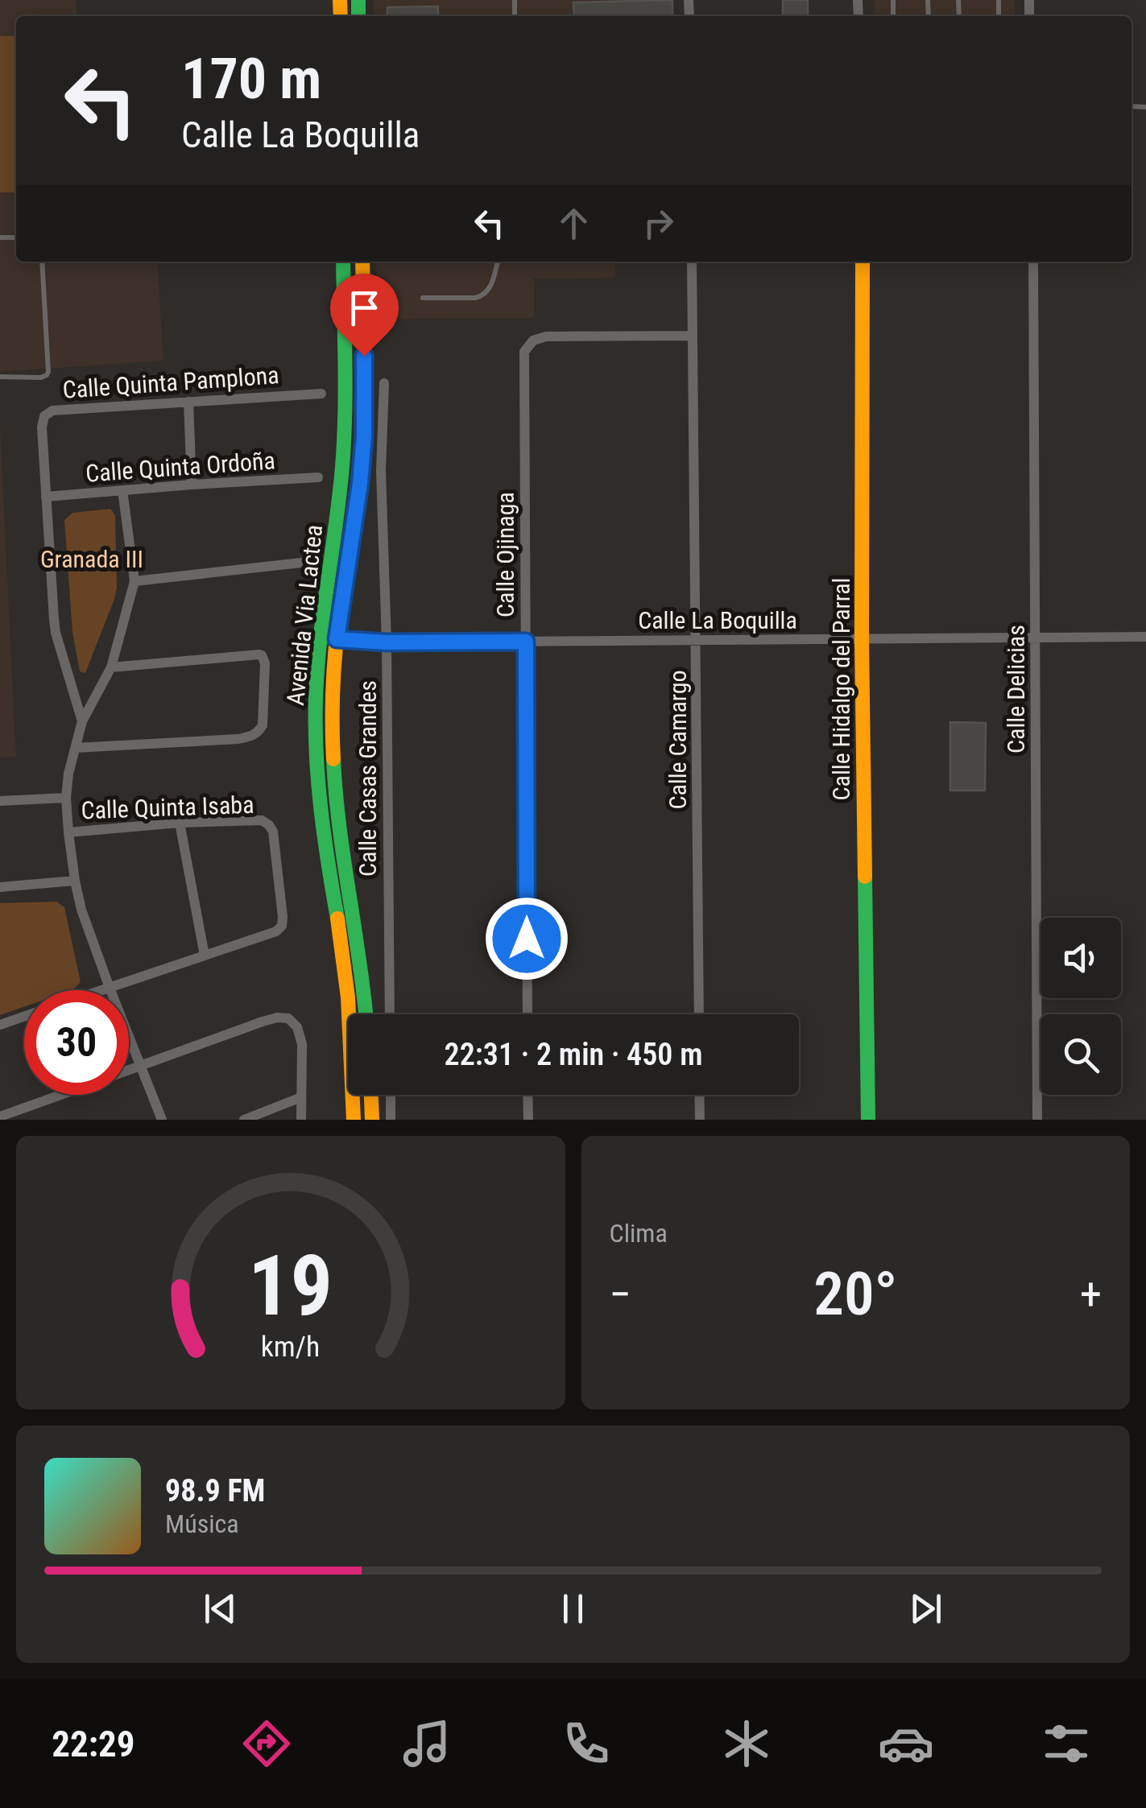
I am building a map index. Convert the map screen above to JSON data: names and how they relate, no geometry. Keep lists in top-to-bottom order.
{
  "streets": {
    "main road": ["Avenida Via Lactea", "Calle Hidalgo del Parral"],
    "street": [
      "Calle Quinta Pamplona",
      "Calle Quinta Ordoña",
      "Calle Ojinaga",
      "Calle La Boquilla",
      "Calle Delicias",
      "Calle Camargo",
      "Calle Casas Grandes",
      "Calle Quinta Isaba"
    ]
  },
  "crossings": [
    ["Calle Quinta Pamplona", "Calle Quinta Ordoña"],
    ["Calle Ojinaga", "Calle La Boquilla"],
    ["Calle Ojinaga", "Calle Camargo"],
    ["Avenida Via Lactea", "Calle La Boquilla"],
    ["Calle La Boquilla", "Calle Hidalgo del Parral"],
    ["Calle La Boquilla", "Calle Delicias"],
    ["Calle La Boquilla", "Calle Camargo"],
    ["Calle La Boquilla", "Calle Casas Grandes"]
  ],
  "parks": ["Granada III"],
  "page": {
    "turn": ["170 m", "Calle La Boquilla"],
    "limit": "30",
    "trip": "22:31 · 2 min · 450 m",
    "tile": "Clima",
    "heat": ["−", "20°", "+"],
    "song": ["98.9 FM", "Música"],
    "tabs": "22:29",
    "gauge": ["19", "km/h"]
  }
}
